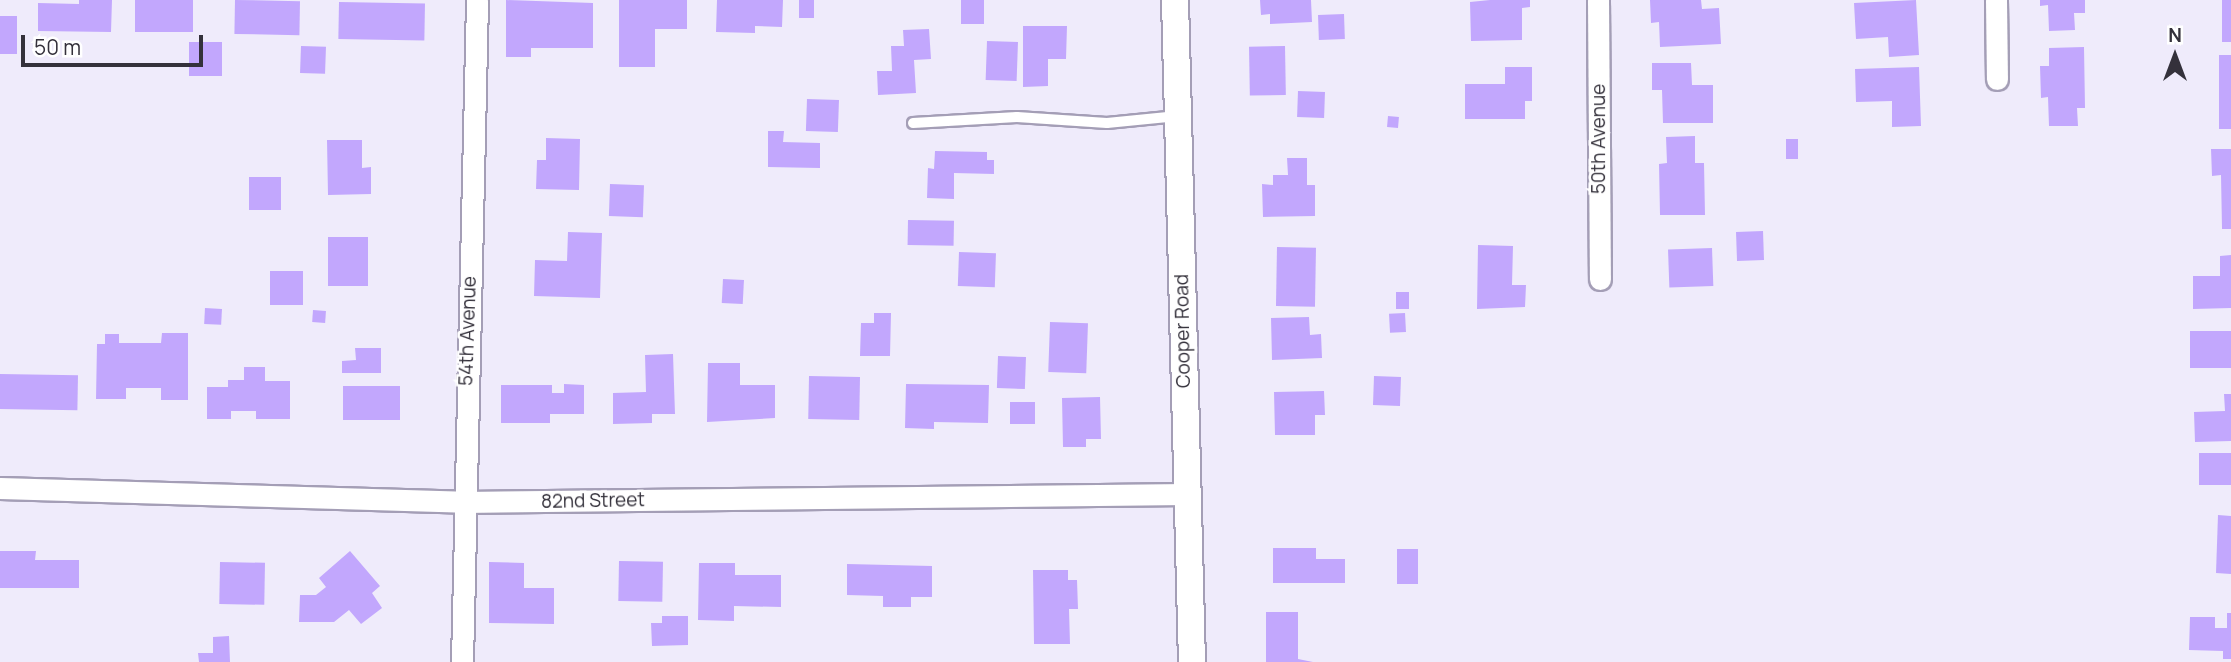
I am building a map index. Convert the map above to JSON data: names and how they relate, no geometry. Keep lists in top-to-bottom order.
{
  "streets": {
    "street": [
      "50th Avenue",
      "54th Avenue",
      "Cooper Road",
      "82nd Street"
    ]
  },
  "crossings": [
    ["54th Avenue", "82nd Street"],
    ["Cooper Road", "82nd Street"]
  ],
  "scale_bar": "50 m",
  "north": "top"
}
